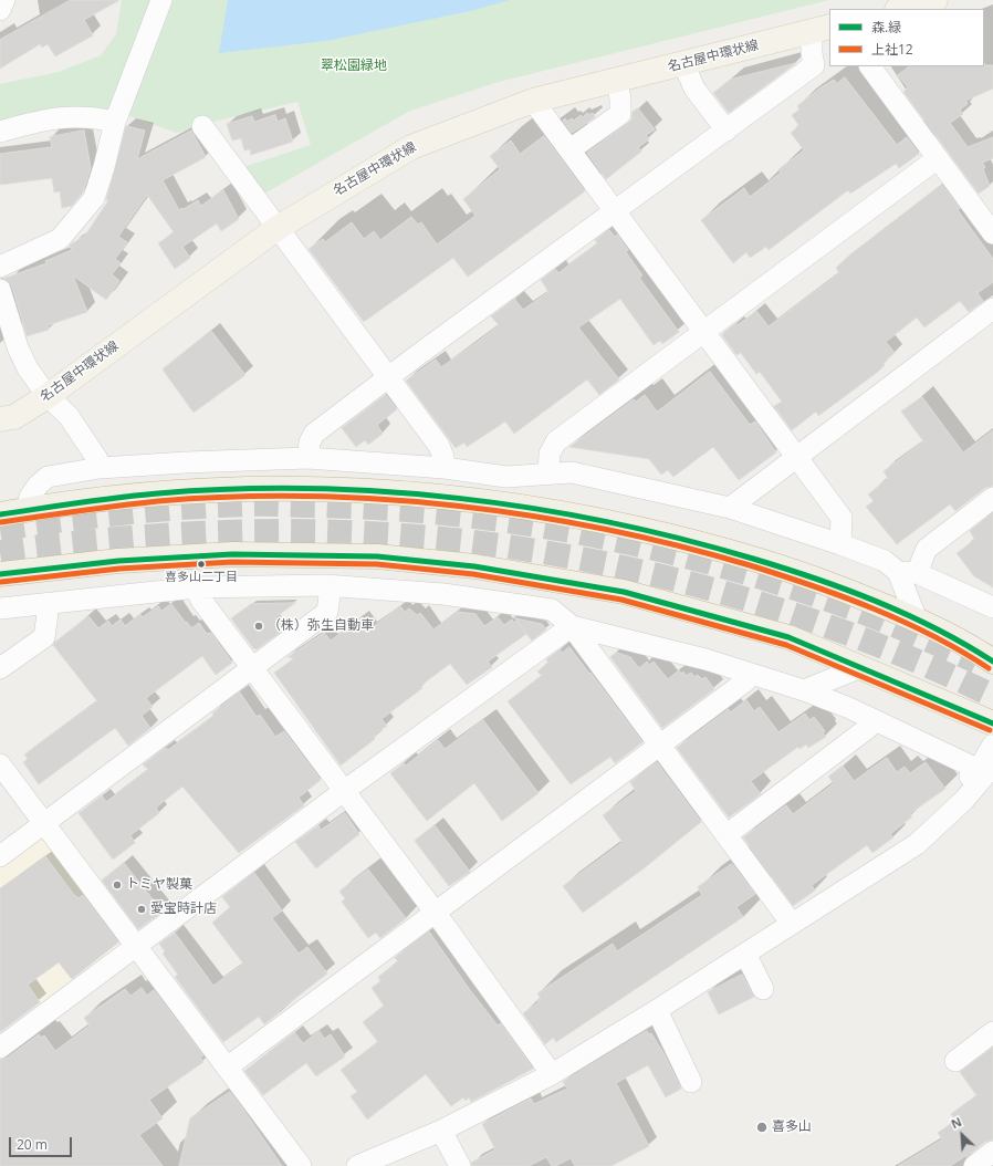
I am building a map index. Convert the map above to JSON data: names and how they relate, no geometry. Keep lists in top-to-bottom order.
{
  "streets": {
    "main road": ["名古屋中環状線"]
  },
  "parks": ["翠松園緑地"],
  "places": [
    "喜多山二丁目",
    "（株）弥生自動車",
    "トミヤ製菓",
    "愛宝時計店",
    "喜多山"
  ],
  "lines": ["transit line 森.緑", "transit line 上社12"],
  "legend": ["森.緑", "上社12"],
  "scale_bar": "20 m",
  "north": "top left"
}
